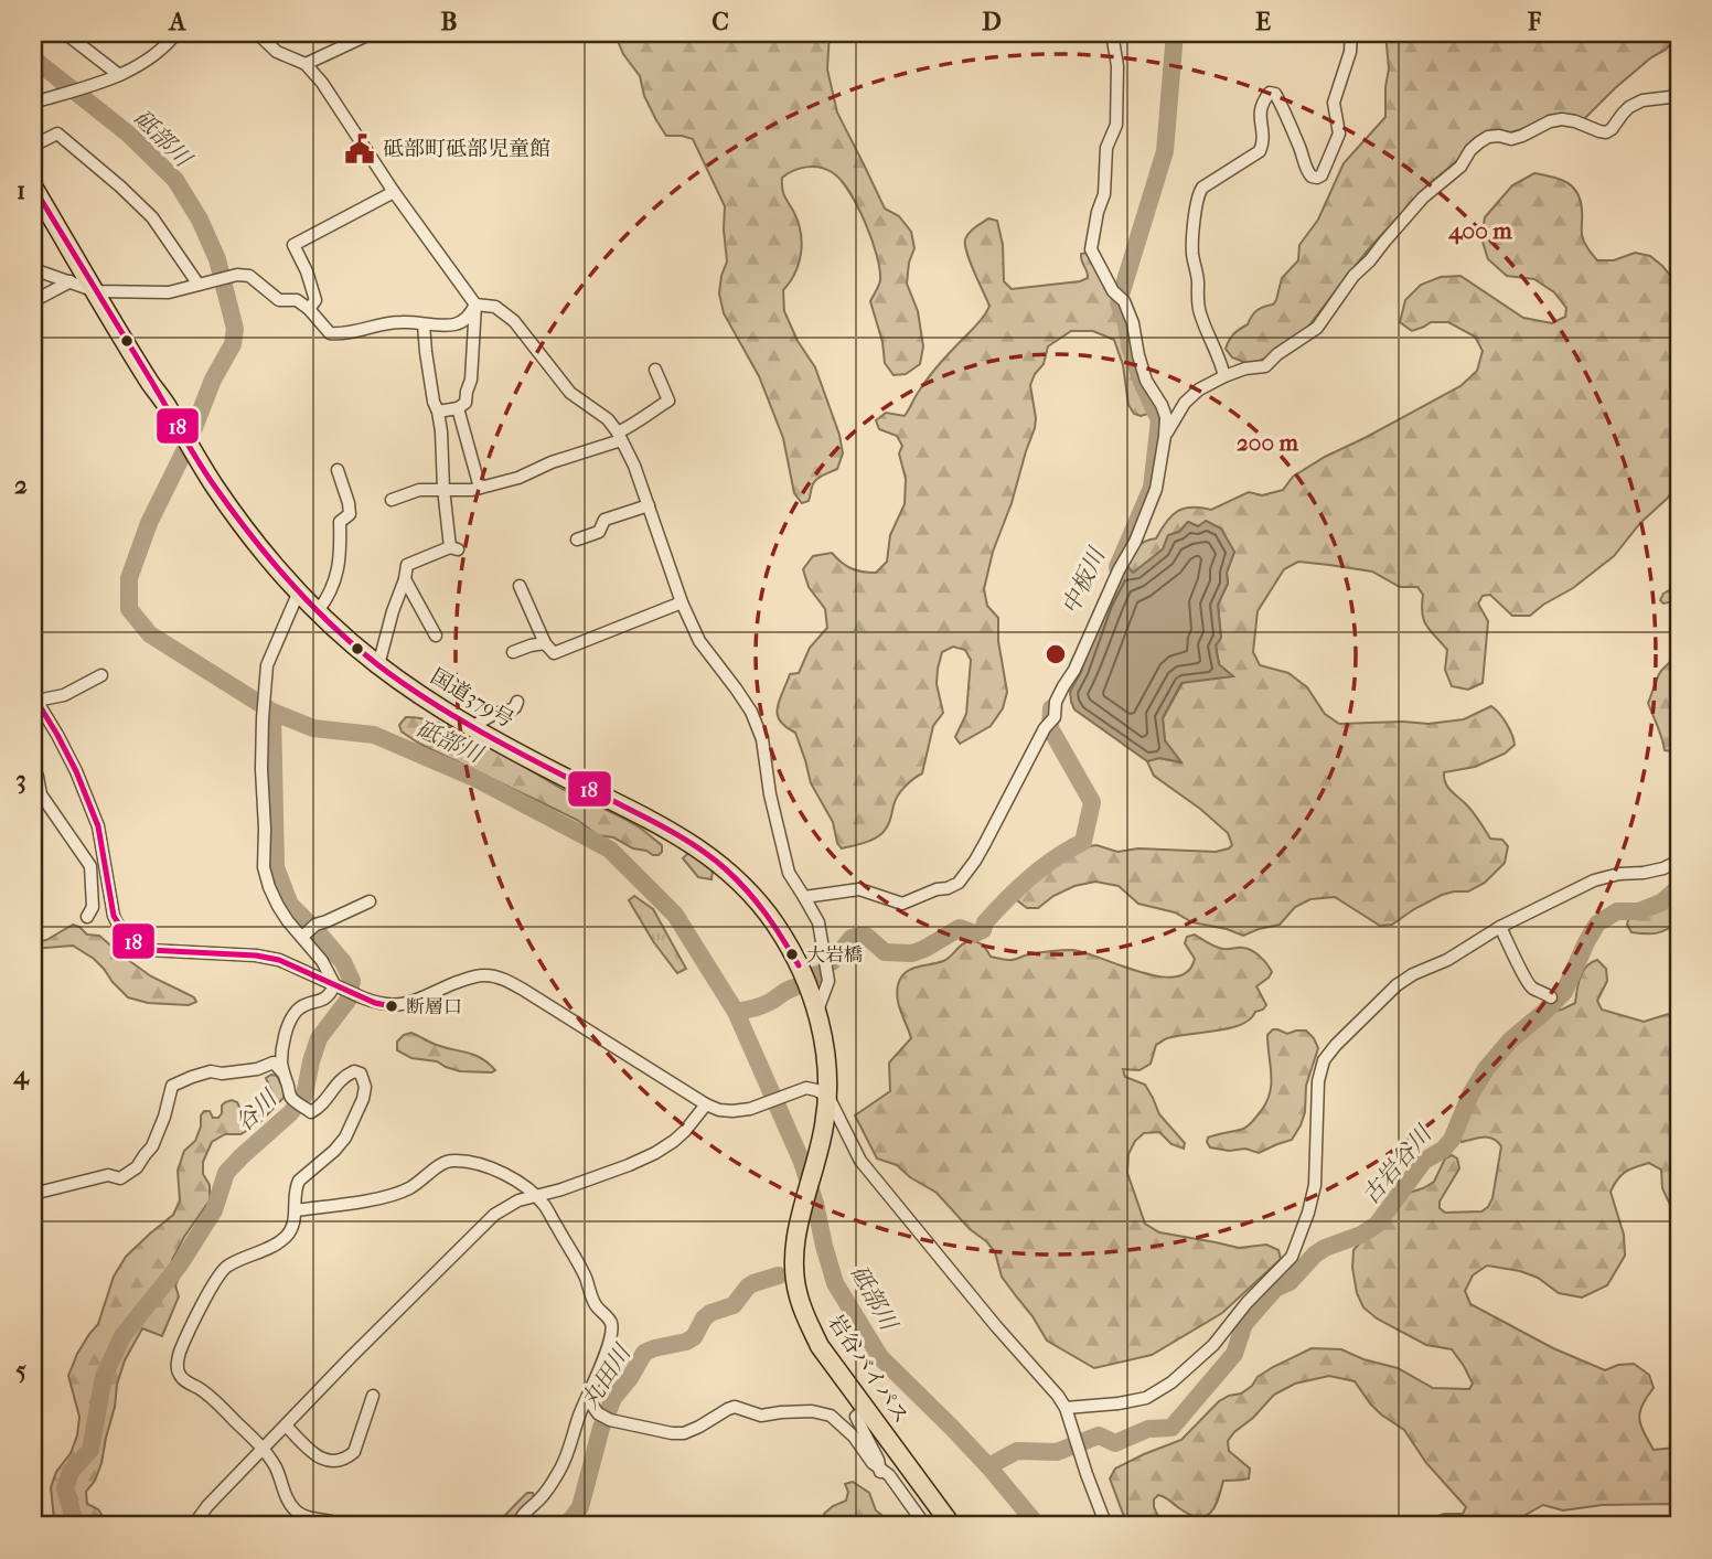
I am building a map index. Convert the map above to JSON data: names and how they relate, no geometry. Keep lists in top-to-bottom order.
{
  "streets": {
    "highway": ["国道379号", "岩谷バイパス"]
  },
  "crossings": [
    ["国道379号", "岩谷バイパス"]
  ],
  "water": [
    "砥部川",
    "中板川",
    "谷川",
    "古岩谷川",
    "丸田川"
  ],
  "places": {
    "public building": ["砥部町砥部児童館"],
    "other": ["大岩橋", "断層口"]
  },
  "lines": ["transit line 18"],
  "grid": {
    "columns": [
      "A",
      "B",
      "C",
      "D",
      "E",
      "F"
    ],
    "rows": [
      "1",
      "2",
      "3",
      "4",
      "5"
    ]
  },
  "rings": ["400 m", "200 m"]
}
